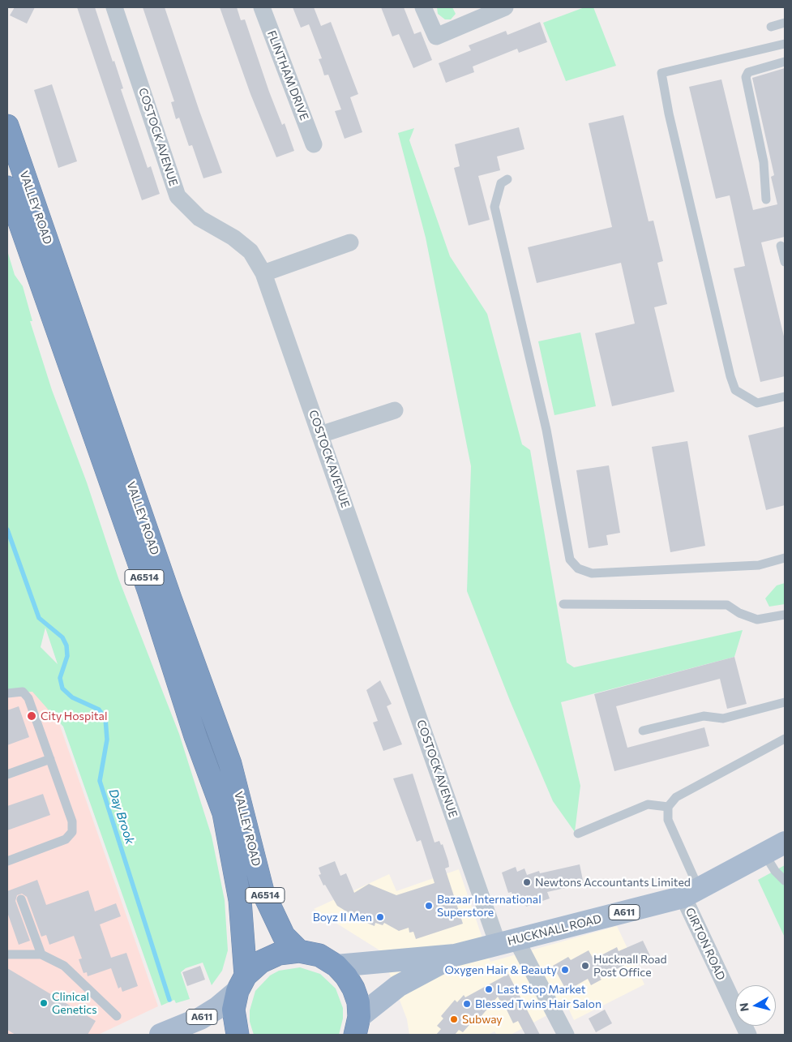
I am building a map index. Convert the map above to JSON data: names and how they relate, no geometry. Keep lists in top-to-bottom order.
{
  "streets": {
    "highway": ["VALLEY ROAD", "A6514"],
    "main road": ["A611", "HUCKNALL ROAD"],
    "street": ["FLINTHAM DRIVE", "COSTOCK AVENUE", "GIRTON ROAD"]
  },
  "crossings": [
    ["COSTOCK AVENUE", "HUCKNALL ROAD"],
    ["VALLEY ROAD", "A611"],
    ["HUCKNALL ROAD", "GIRTON ROAD"]
  ],
  "water": ["Day Brook"],
  "places": [
    "City Hospital",
    "Newtons Accountants Limited",
    "Bazaar International Superstore",
    "Boyz II Men",
    "Hucknall Road Post Office",
    "Oxygen Hair & Beauty",
    "Last Stop Market",
    "Clinical Genetics",
    "Blessed Twins Hair Salon",
    "Subway"
  ],
  "north": "left"
}
